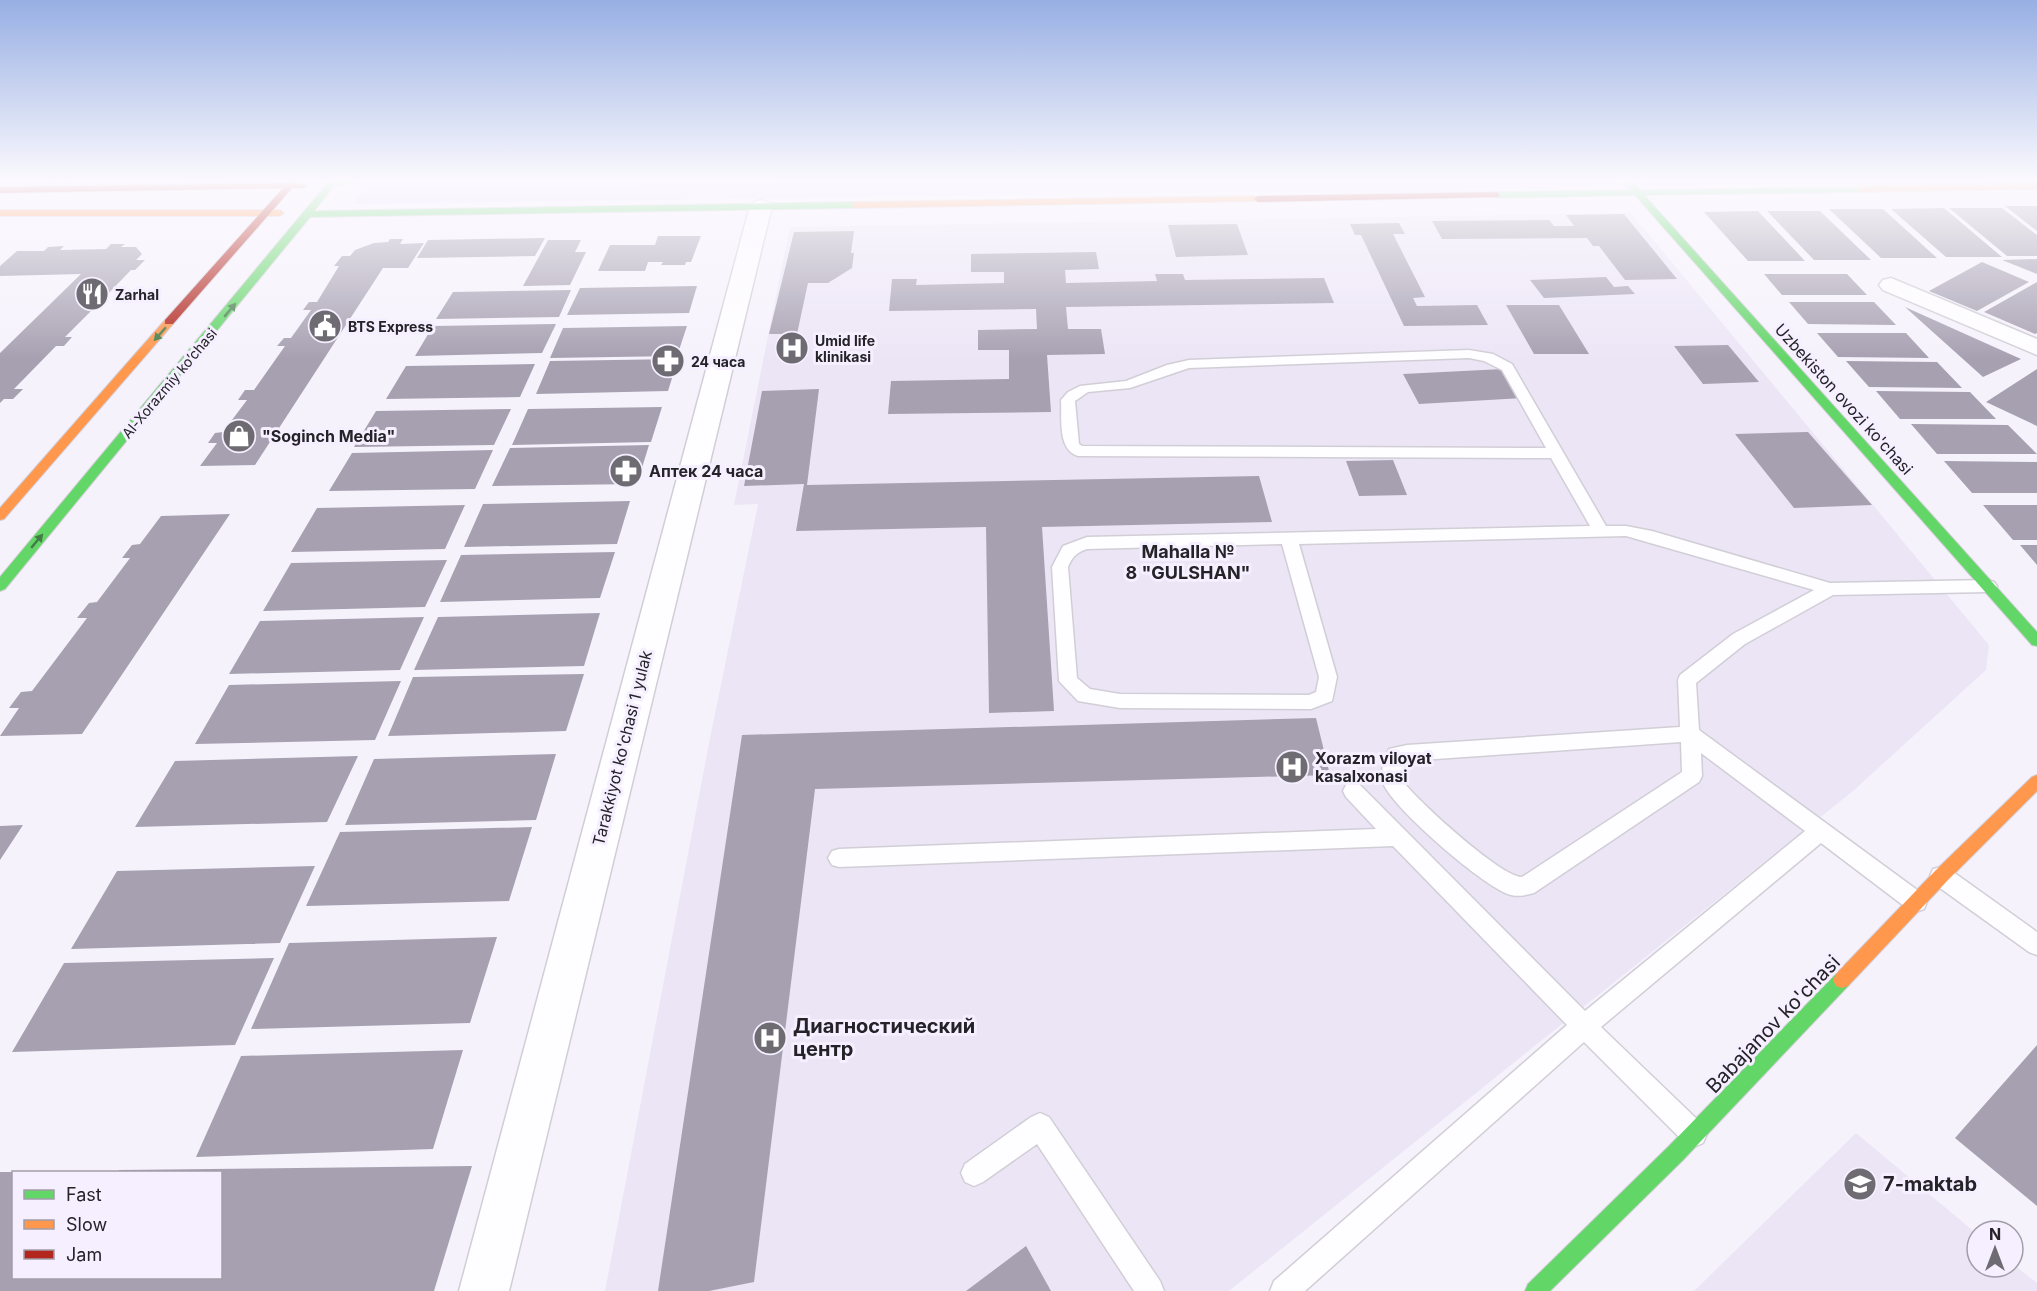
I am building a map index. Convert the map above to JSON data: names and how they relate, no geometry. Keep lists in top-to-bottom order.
{
  "streets": {
    "main road": ["Al-Xorazmiy ko’chasi", "Uzbekiston ovozi ko'chasi", "Babajanov ko'chasi"],
    "street": ["Tarakkiyot ko'chasi 1 yulak"]
  },
  "districts": ["Mahalla № 8 \"GULSHAN\""],
  "places": {
    "restaurant": ["Zarhal"],
    "public building": ["BTS Express"],
    "hospital": ["Umid life klinikasi", "Xorazm viloyat kasalxonasi", "Диагностический центр"],
    "pharmacy": ["24 часа", "Аптек 24 часа"],
    "shop": ["\"Soginch Media\""],
    "school or university": ["7-maktab"]
  },
  "legend": ["Fast", "Slow", "Jam"],
  "north": "top"
}
